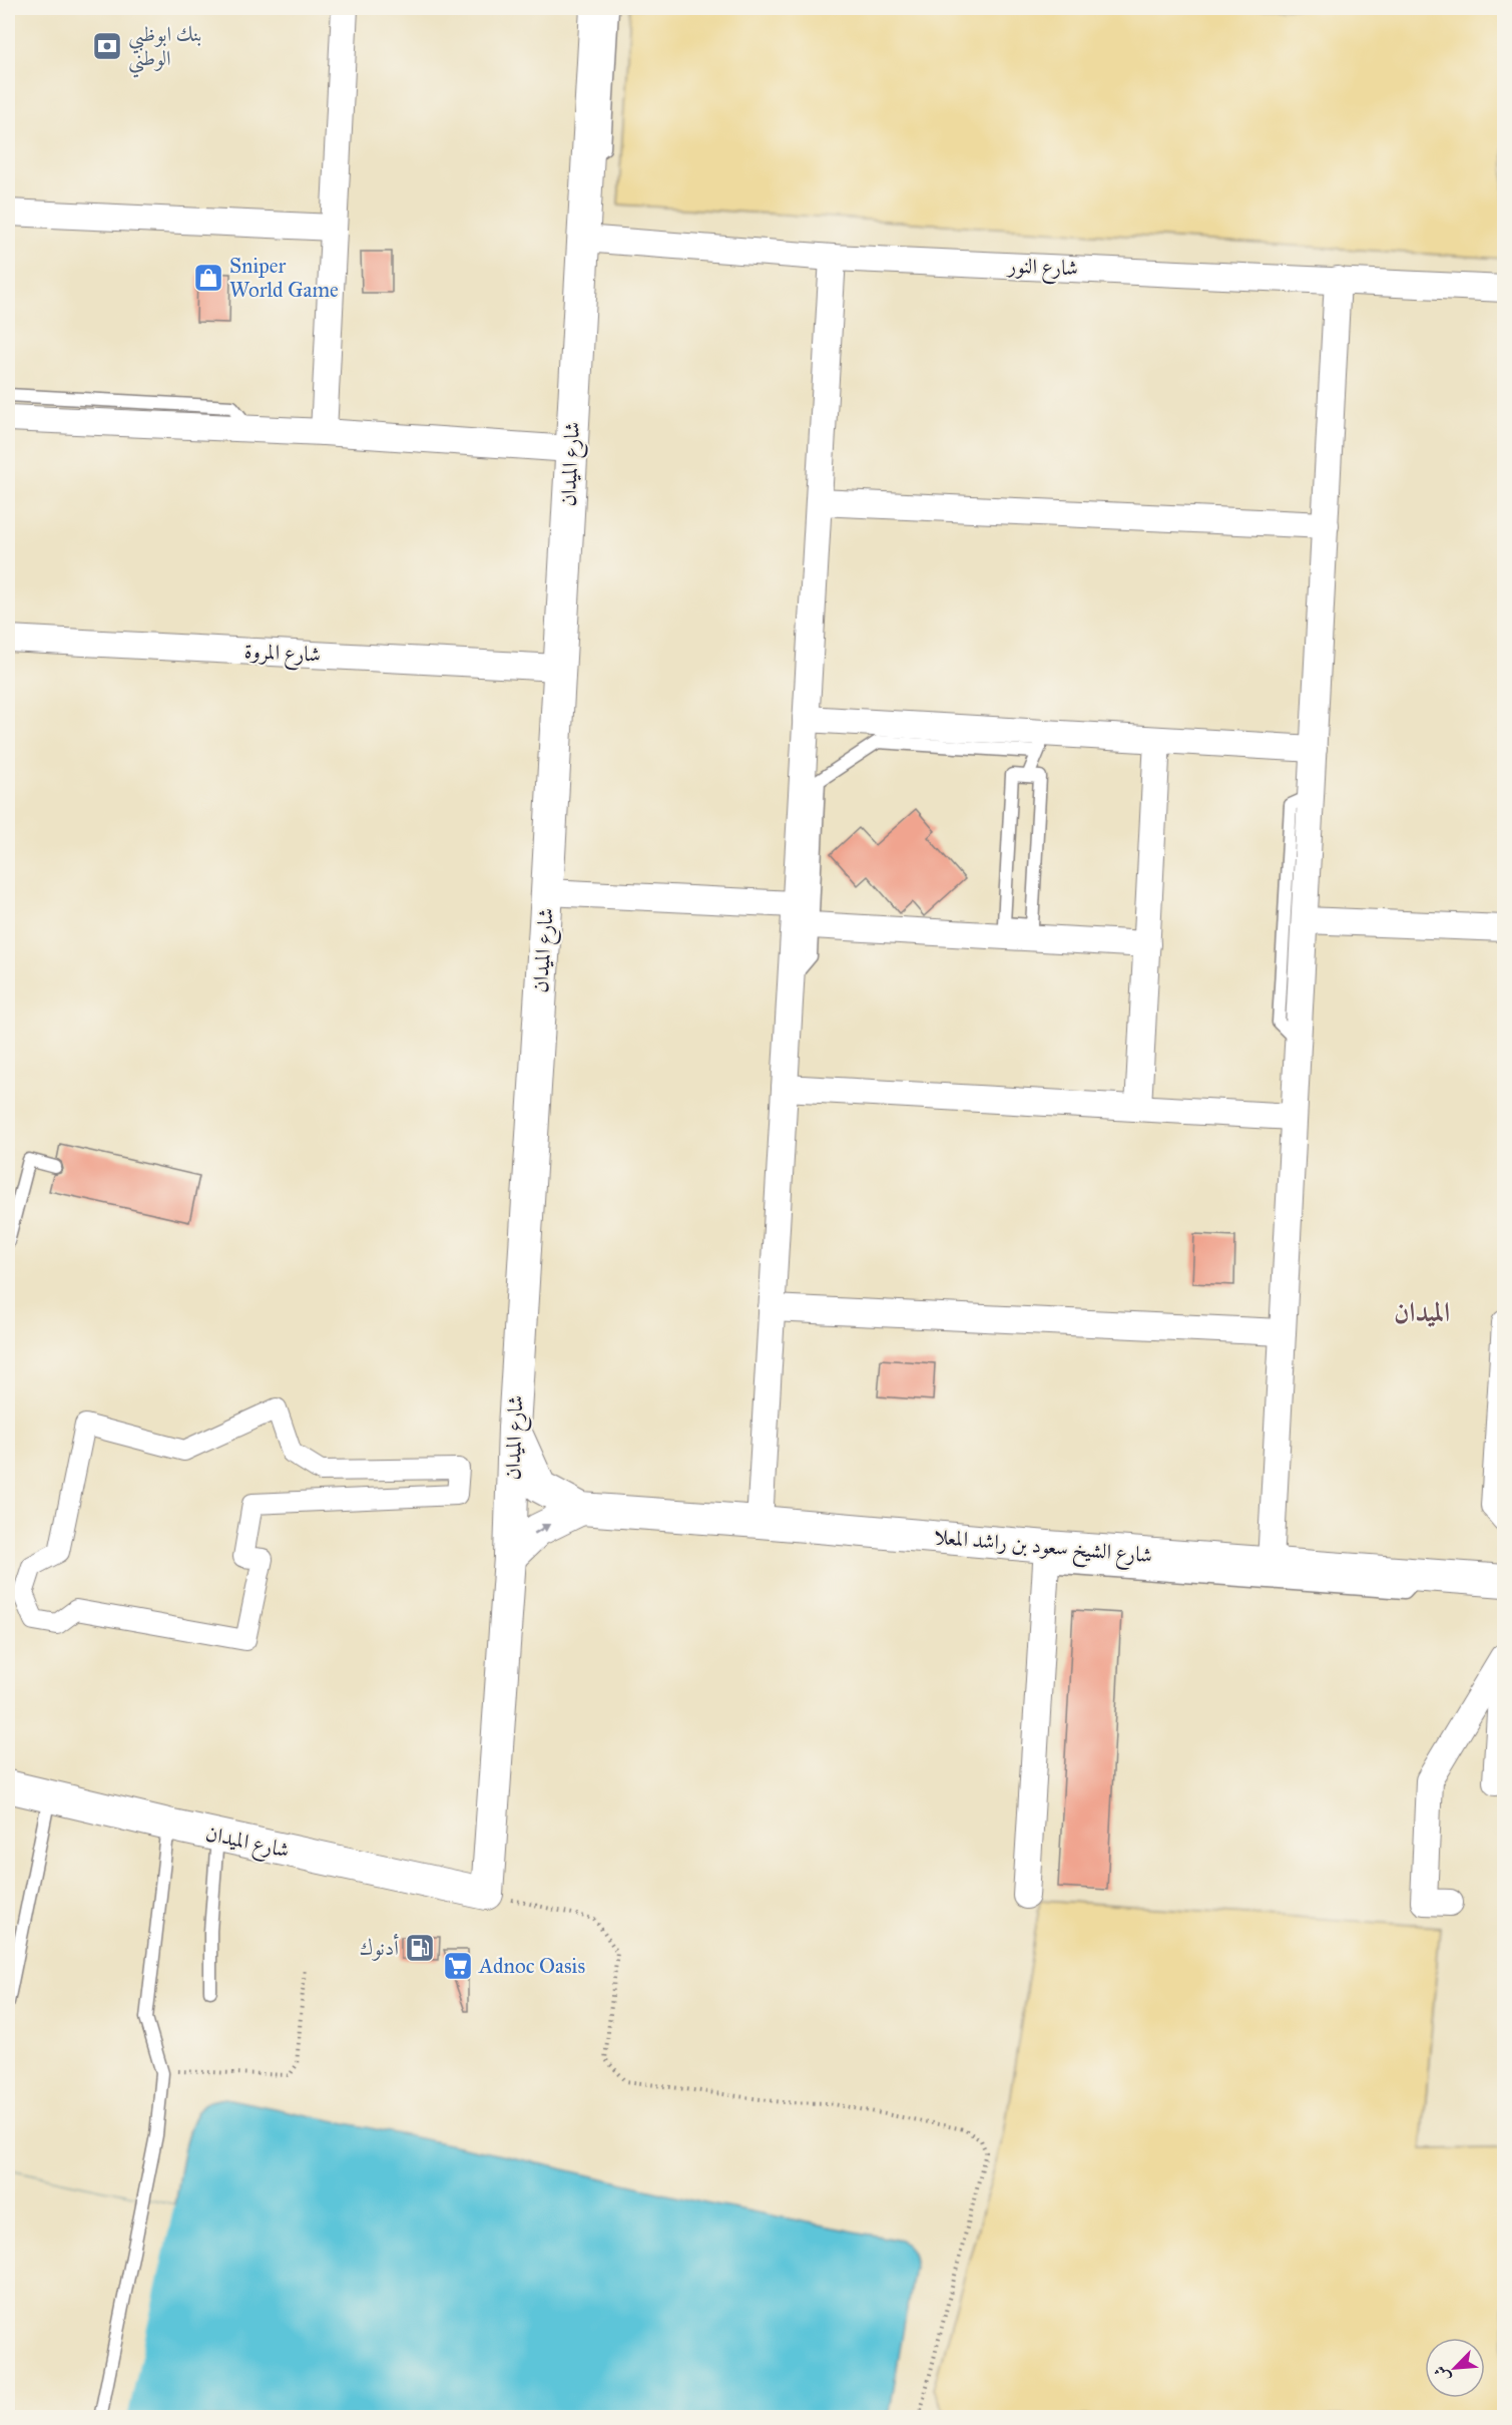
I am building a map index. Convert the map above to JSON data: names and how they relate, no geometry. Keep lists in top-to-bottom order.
{
  "streets": {
    "street": [
      "شارع النور",
      "شارع الميدان",
      "شارع المروة",
      "شارع الشيخ سعود بن راشد المعلا"
    ]
  },
  "crossings": [
    ["شارع النور", "شارع الميدان"],
    ["شارع الميدان", "شارع المروة"],
    ["شارع الميدان", "شارع الشيخ سعود بن راشد المعلا"]
  ],
  "districts": ["الميدان"],
  "places": {
    "bank": ["بنك ابوظبي الوطني"],
    "shop": ["Sniper World Game"],
    "fuel station": ["أدنوك"],
    "supermarket": ["Adnoc Oasis"]
  },
  "north": "bottom left"
}
